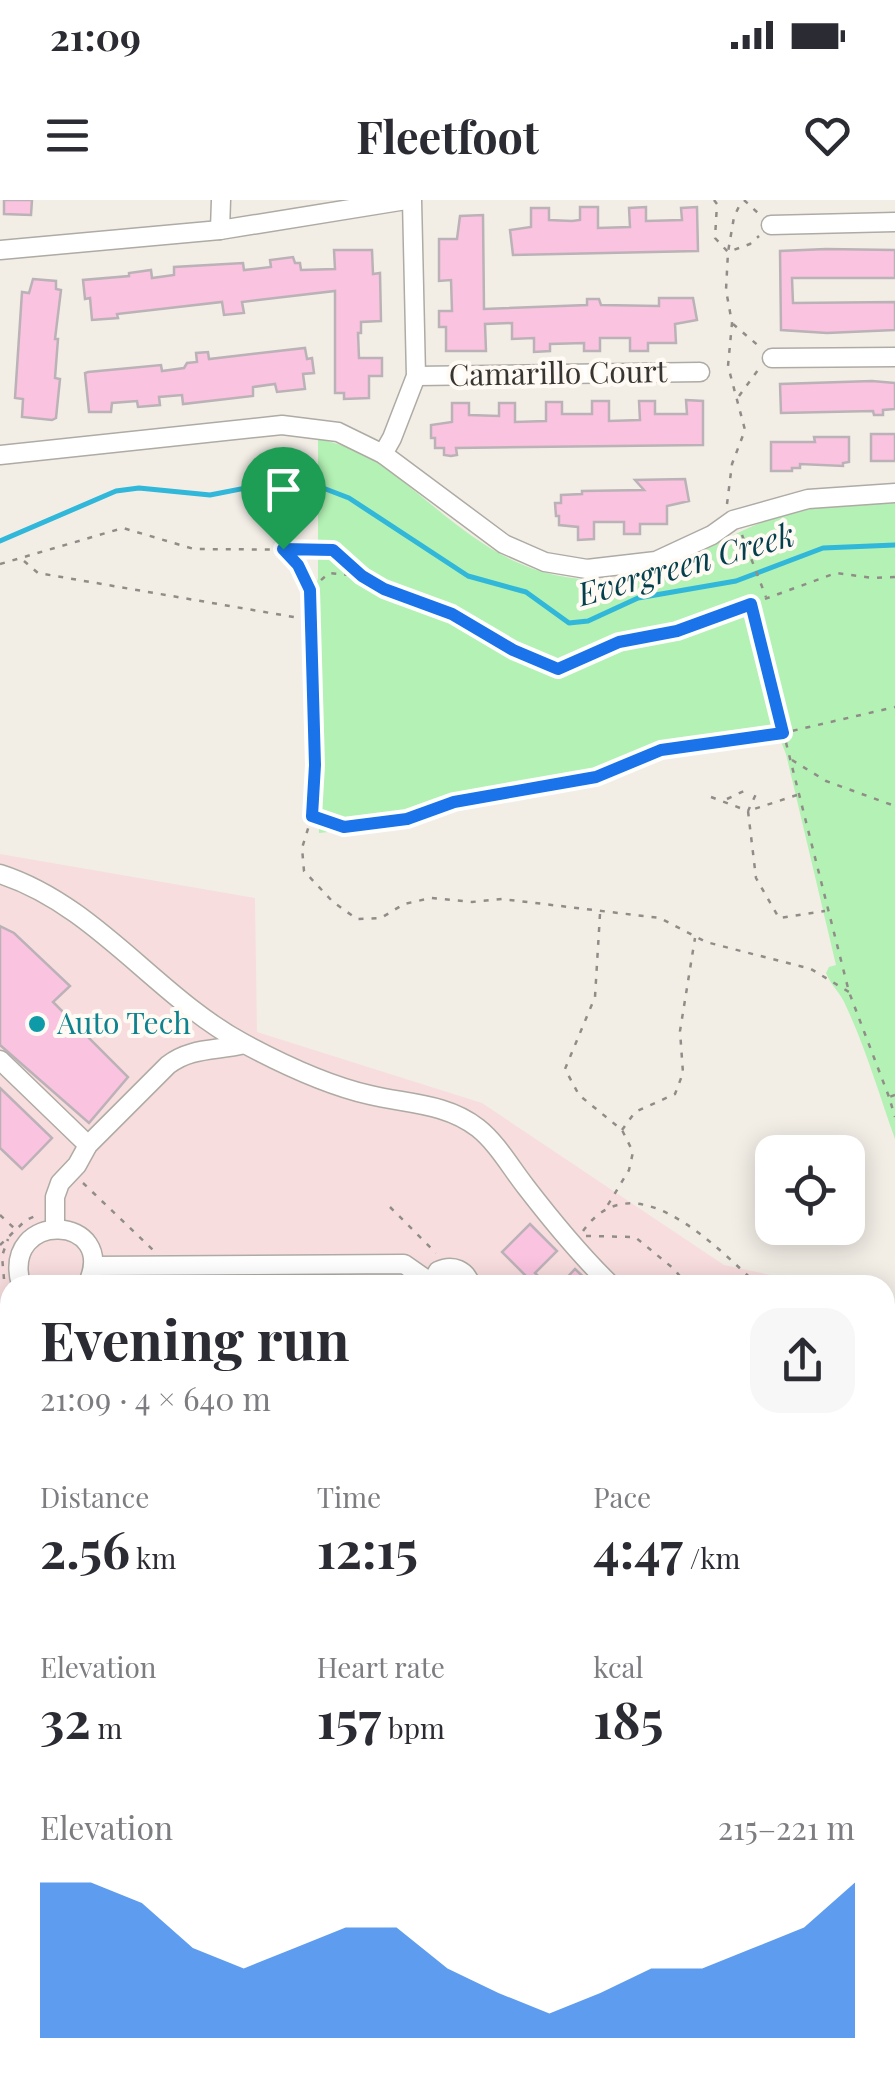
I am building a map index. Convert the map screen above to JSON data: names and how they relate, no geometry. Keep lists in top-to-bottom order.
{
  "streets": {
    "street": ["Camarillo Court"]
  },
  "water": ["Evergreen Creek"],
  "places": ["Auto Tech"],
  "page": {
    "status": "21:09",
    "header": "Fleetfoot",
    "heading": ["Evening run", "21:09 · 4 × 640 m"],
    "stats": [
      ["Distance", "2.56 km"],
      ["Time", "12:15"],
      ["Pace", "4:47 /km"],
      ["Elevation", "32 m"],
      ["Heart rate", "157 bpm"],
      ["kcal", "185"]
    ],
    "chart": ["Elevation", "215–221 m"]
  }
}
